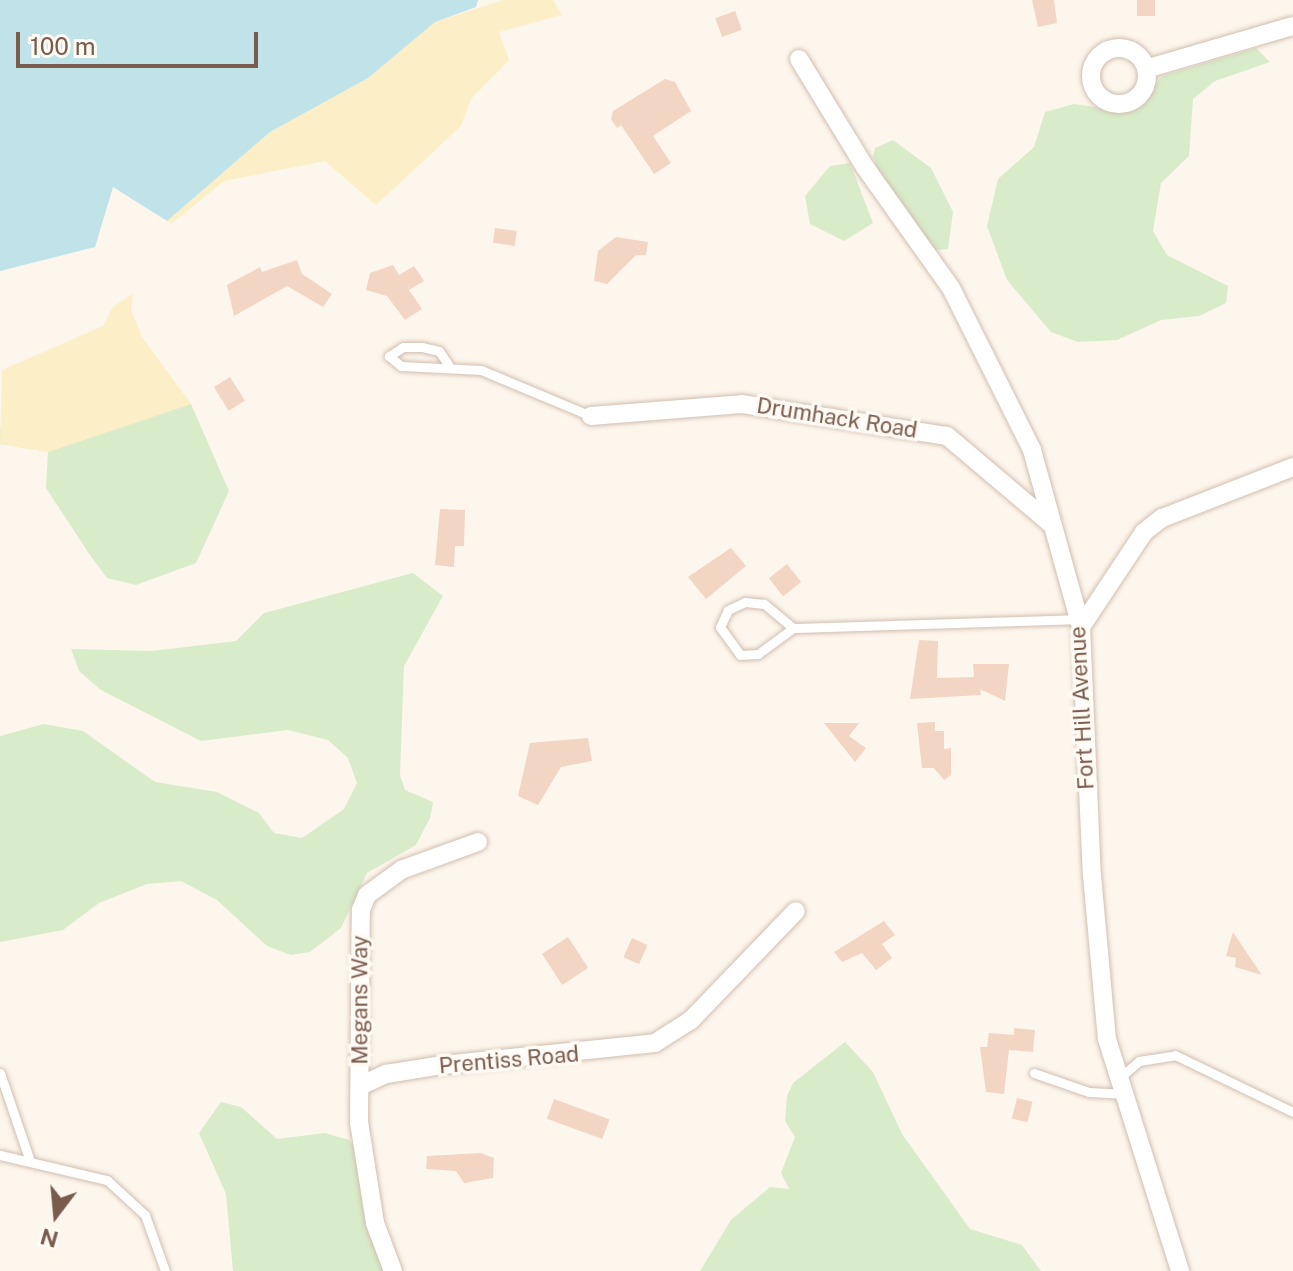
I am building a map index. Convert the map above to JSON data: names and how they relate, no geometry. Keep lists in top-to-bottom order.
{
  "streets": {
    "street": [
      "Drumhack Road",
      "Fort Hill Avenue",
      "Megans Way",
      "Prentiss Road"
    ]
  },
  "crossings": [
    ["Drumhack Road", "Fort Hill Avenue"],
    ["Megans Way", "Prentiss Road"]
  ],
  "scale_bar": "100 m",
  "north": "bottom"
}
